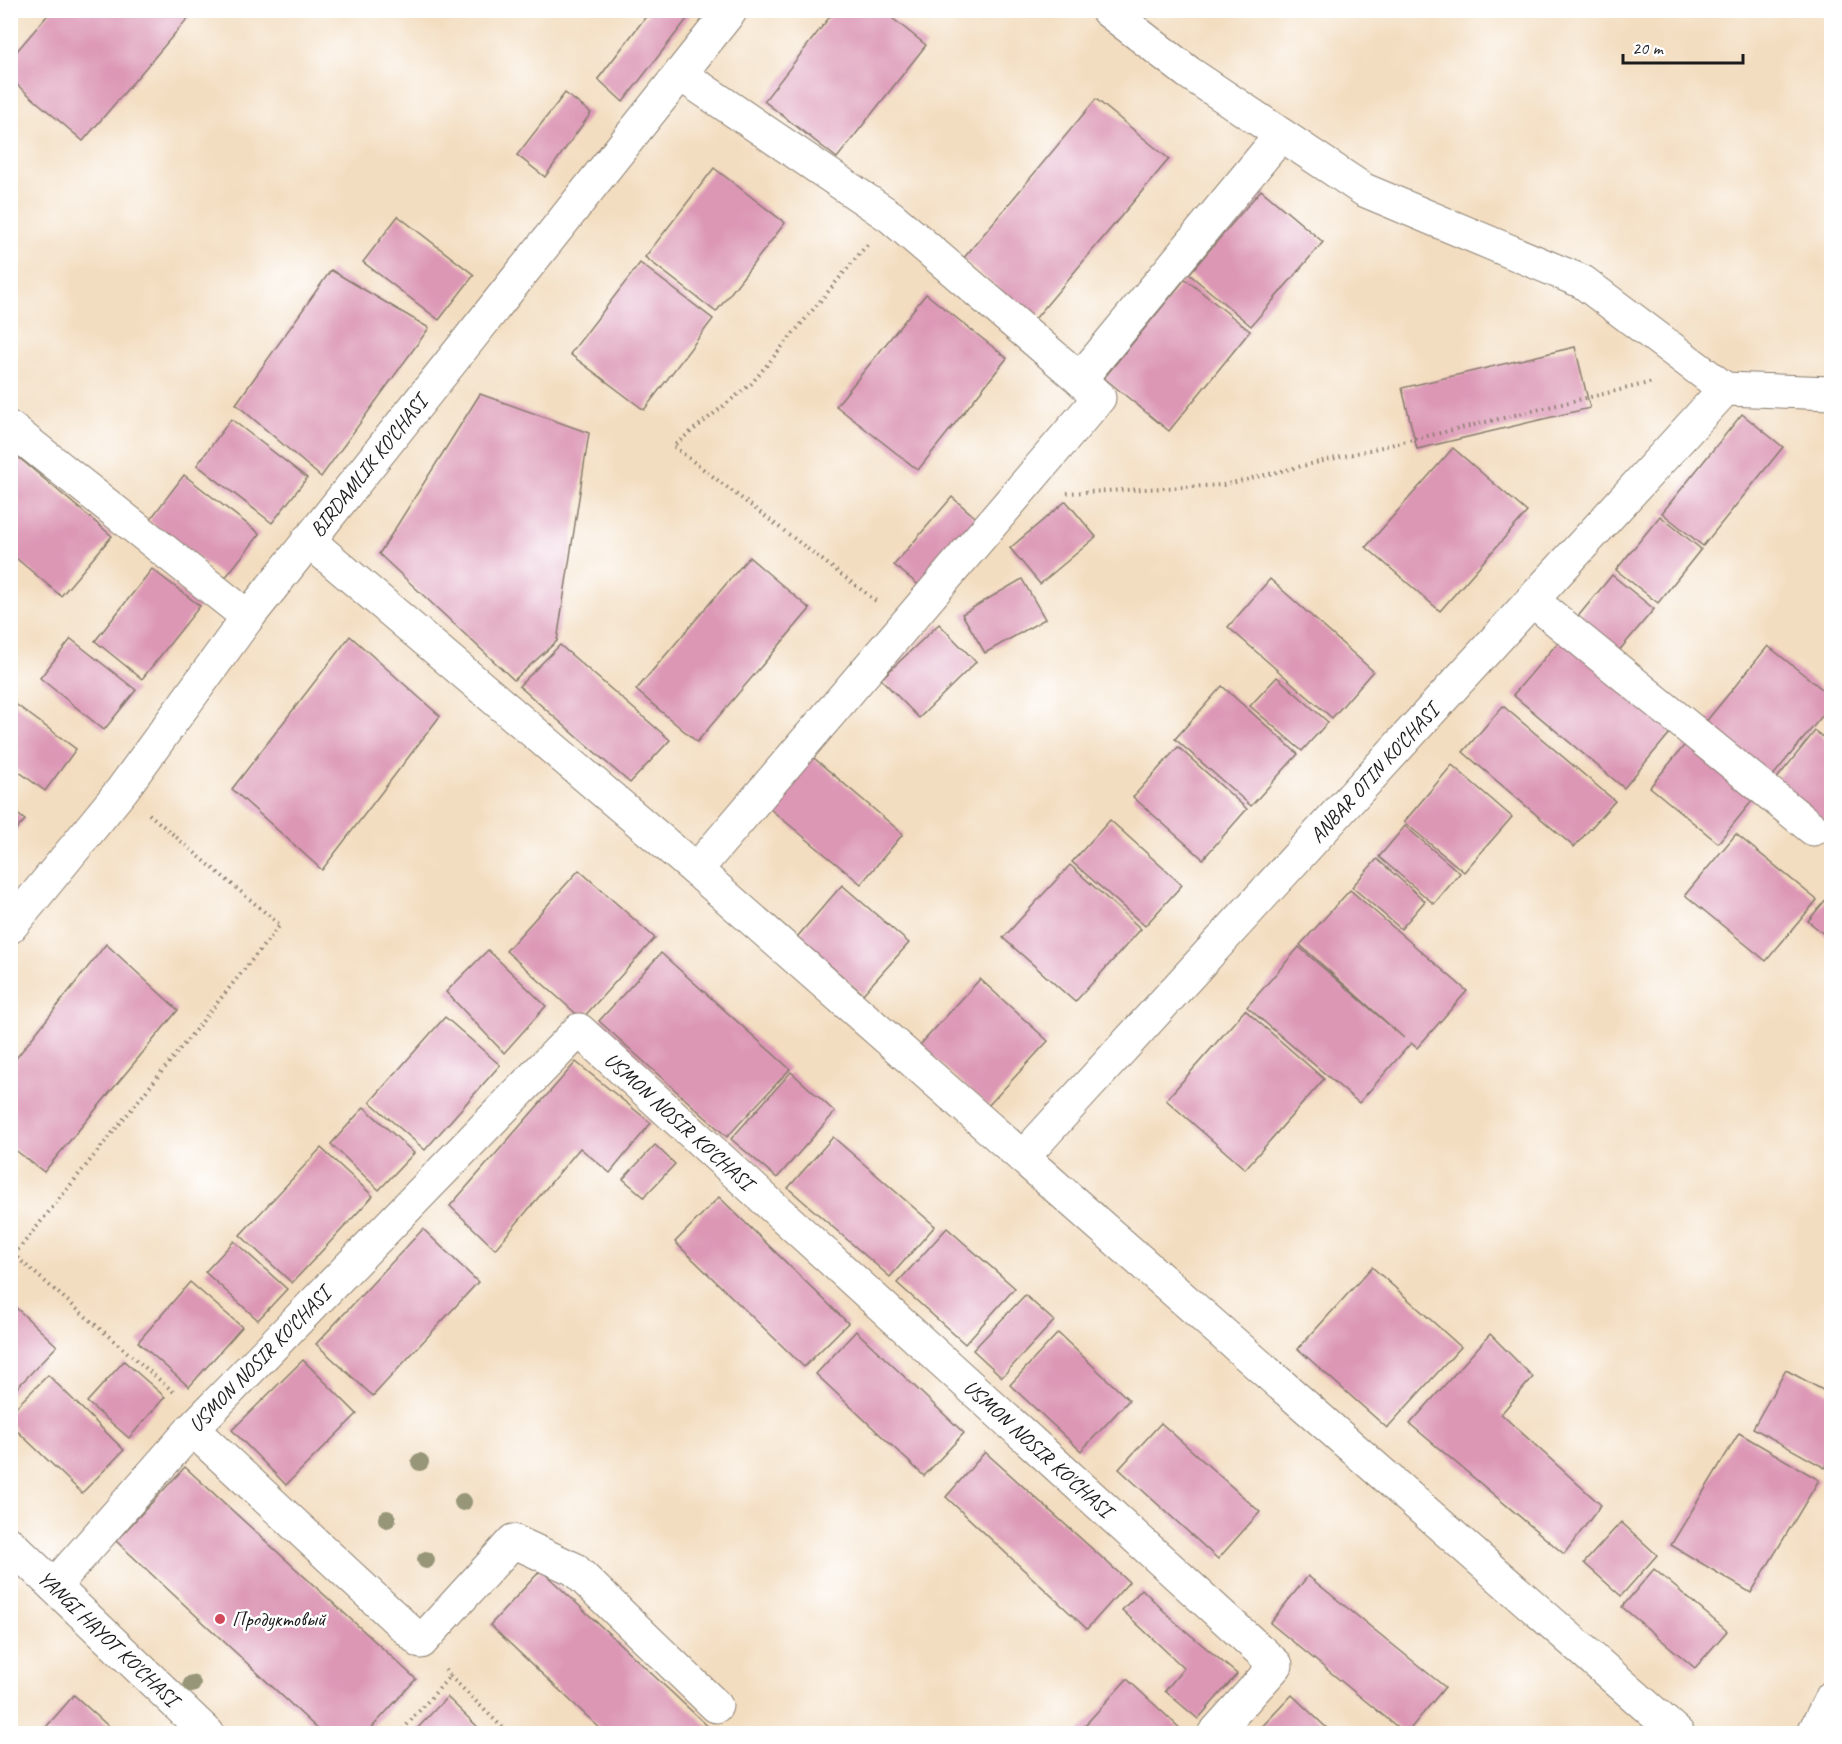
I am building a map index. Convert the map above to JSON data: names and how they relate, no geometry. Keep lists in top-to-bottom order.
{
  "streets": {
    "street": [
      "BIRDAMLIK KO'CHASI",
      "ANBAR OTIN KO'CHASI",
      "USMON NOSIR KO'CHASI",
      "YANGI HAYOT KO'CHASI"
    ]
  },
  "crossings": [
    ["USMON NOSIR KO'CHASI", "YANGI HAYOT KO'CHASI"]
  ],
  "places": ["Продуктовый"],
  "scale_bar": "20 m"
}
